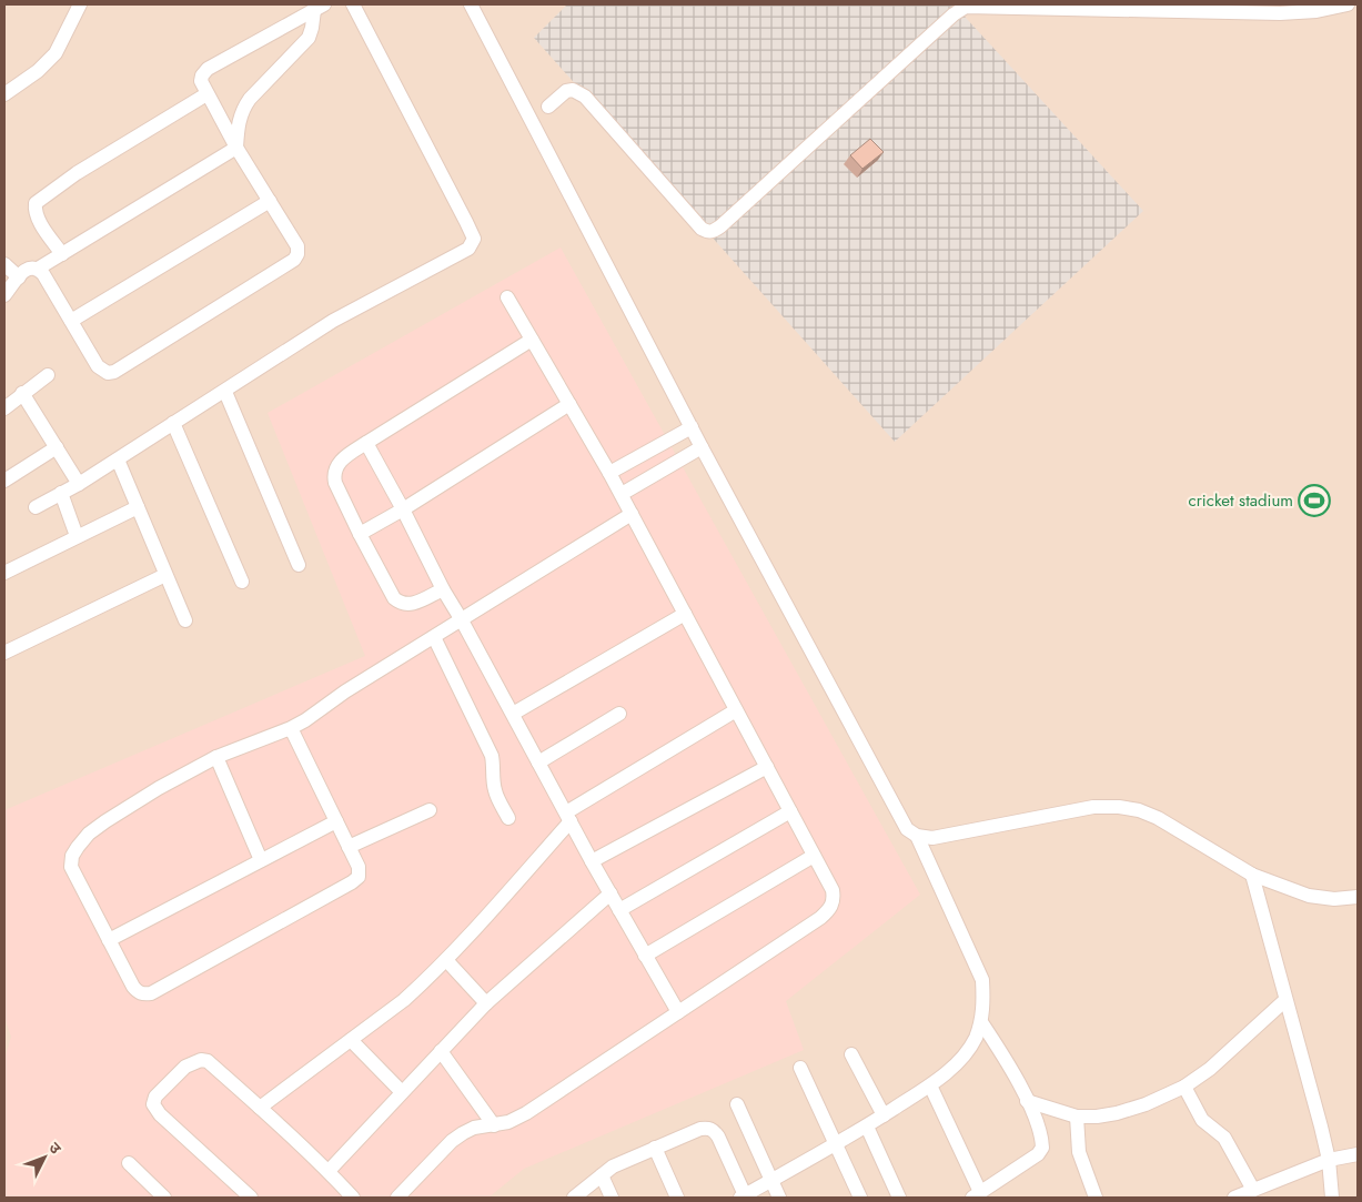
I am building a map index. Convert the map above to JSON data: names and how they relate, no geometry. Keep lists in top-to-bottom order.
{
  "places": {
    "sports": ["cricket stadium"]
  },
  "north": "top right"
}
